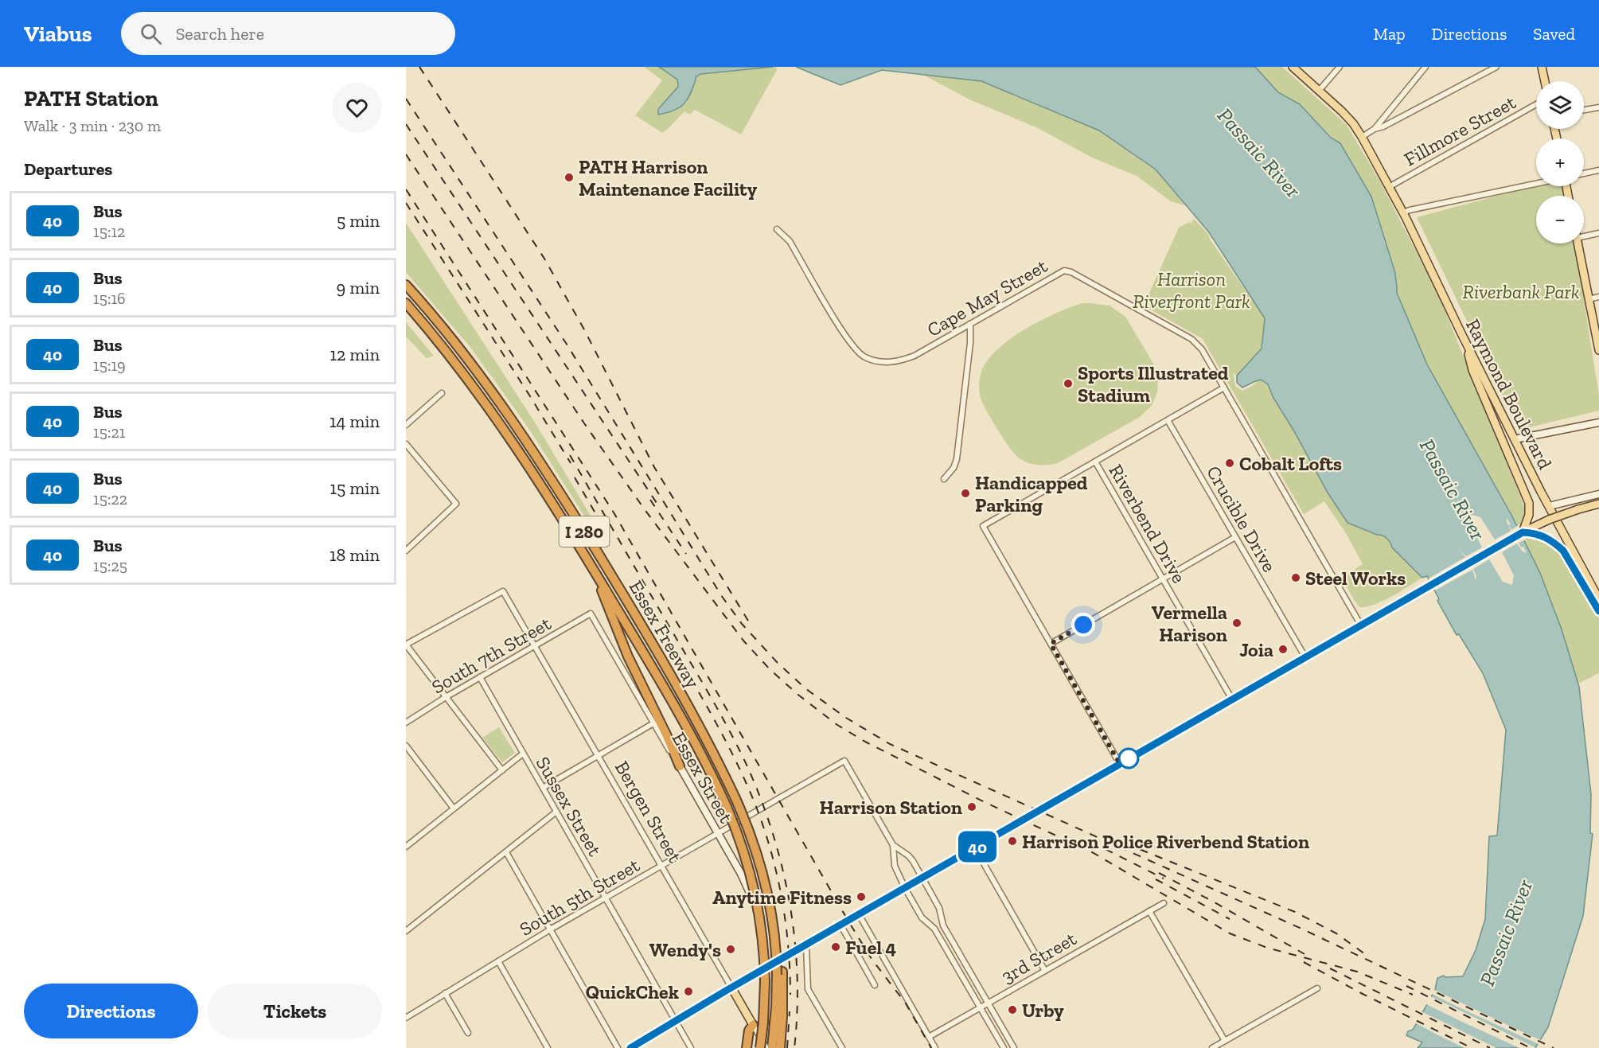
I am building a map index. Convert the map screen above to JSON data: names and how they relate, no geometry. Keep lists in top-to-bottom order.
{
  "streets": {
    "highway": ["I 280", "Essex Freeway"],
    "main road": ["Raymond Boulevard", "Bergen Street"],
    "street": [
      "Fillmore Street",
      "Cape May Street",
      "Crucible Drive",
      "Riverbend Drive",
      "South 7th Street",
      "Essex Street",
      "Sussex Street",
      "South 5th Street",
      "3rd Street"
    ]
  },
  "crossings": [
    ["Fillmore Street", "Raymond Boulevard"],
    ["South 7th Street", "Essex Street"],
    ["South 7th Street", "Sussex Street"],
    ["South 7th Street", "Bergen Street"],
    ["Essex Street", "South 5th Street"],
    ["Sussex Street", "South 5th Street"],
    ["Bergen Street", "South 5th Street"]
  ],
  "water": ["Passaic River"],
  "parks": ["Harrison Riverfront Park", "Riverbank Park"],
  "places": [
    "PATH Harrison Maintenance Facility",
    "Sports Illustrated Stadium",
    "Cobalt Lofts",
    "Handicapped Parking",
    "Steel Works",
    "Vermella Harison",
    "Joia",
    "Harrison Station",
    "Harrison Police Riverbend Station",
    "Anytime Fitness",
    "Fuel 4",
    "Wendy's",
    "QuickChek",
    "Urby"
  ],
  "lines": ["bus line 40"],
  "page": {
    "header": "Viabus",
    "search": "Search here",
    "nav": ["Map", "Directions", "Saved"],
    "heading": [
      ["PATH Station", "Walk · 3 min · 230 m"],
      "Departures"
    ],
    "on_map": "40",
    "map_buttons": ["+", "−"],
    "list": [
      {
        "mark": "40",
        "name": "Bus",
        "note": "15:12",
        "value": "5 min"
      },
      {
        "mark": "40",
        "name": "Bus",
        "note": "15:16",
        "value": "9 min"
      },
      {
        "mark": "40",
        "name": "Bus",
        "note": "15:19",
        "value": "12 min"
      },
      {
        "mark": "40",
        "name": "Bus",
        "note": "15:21",
        "value": "14 min"
      },
      {
        "mark": "40",
        "name": "Bus",
        "note": "15:22",
        "value": "15 min"
      },
      {
        "mark": "40",
        "name": "Bus",
        "note": "15:25",
        "value": "18 min"
      }
    ],
    "buttons": ["Directions", "Tickets"]
  }
}
